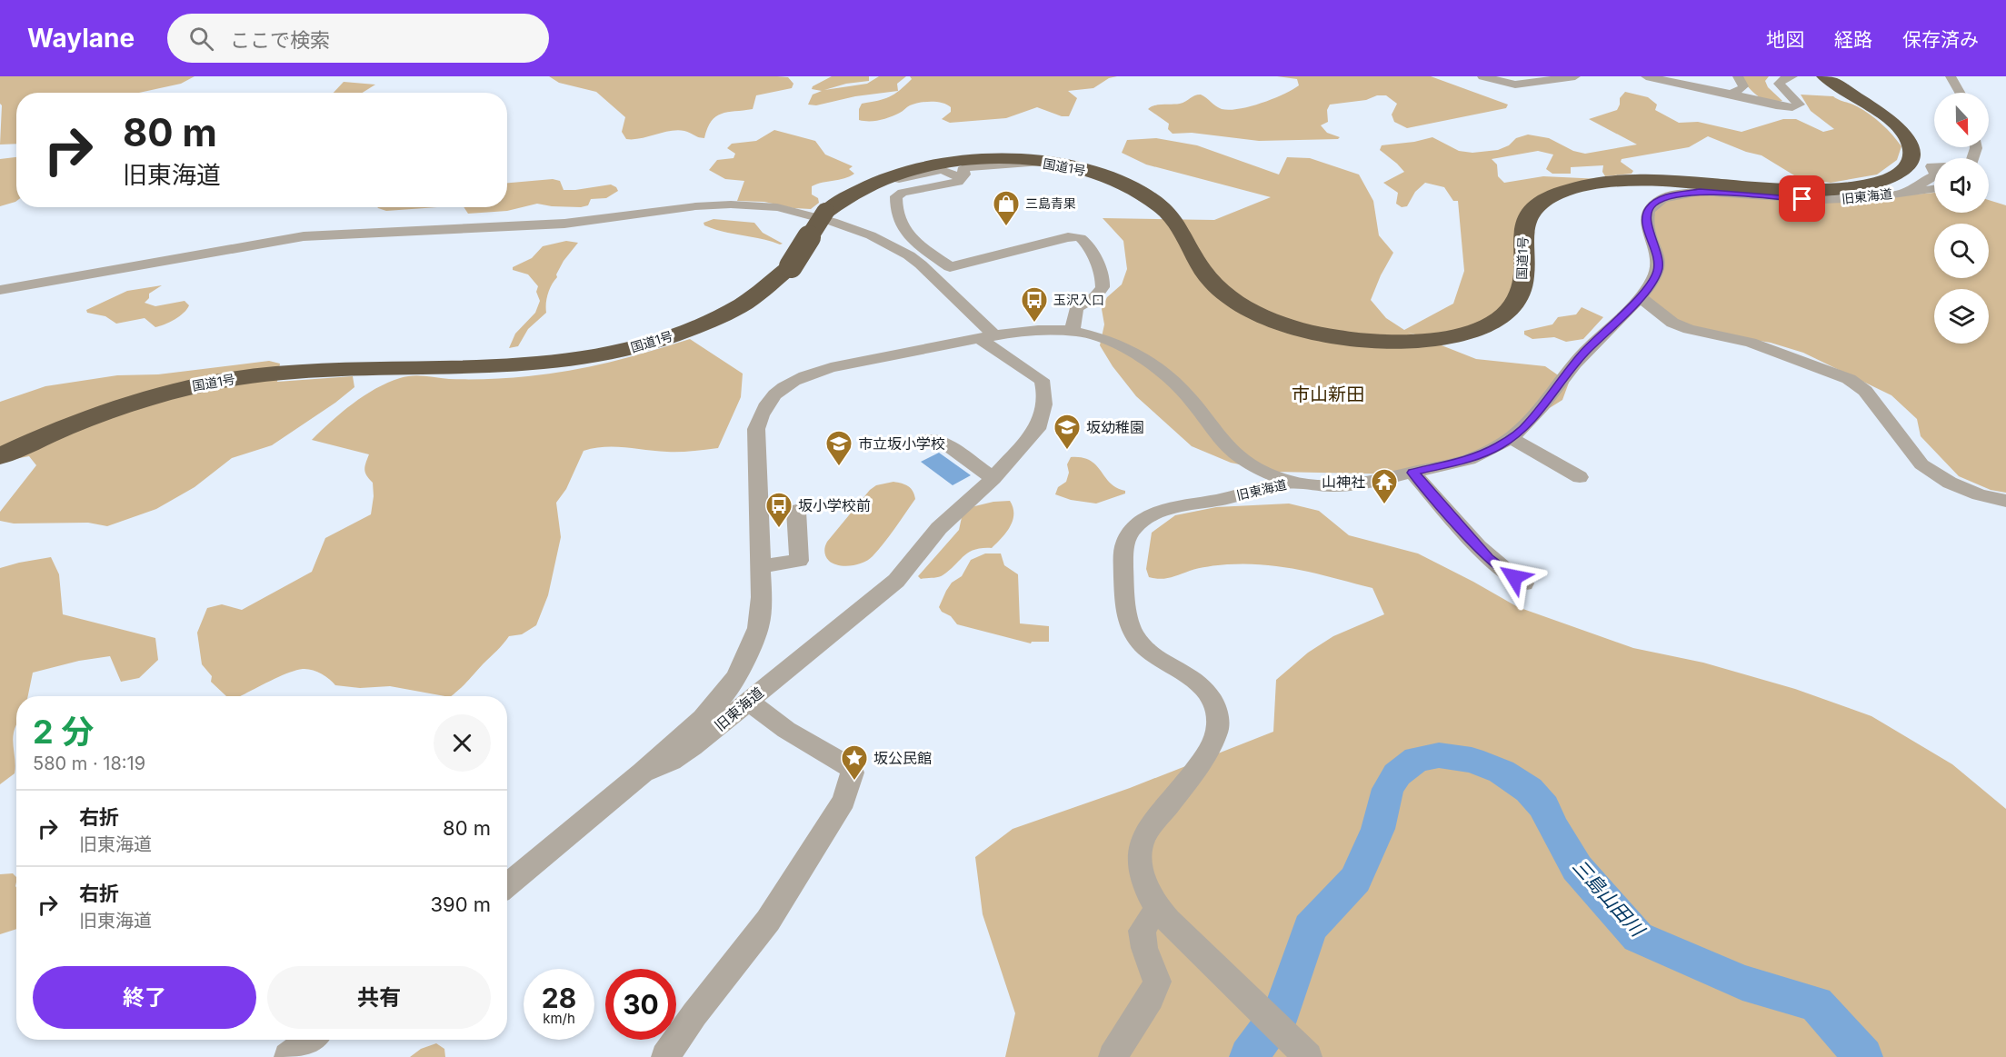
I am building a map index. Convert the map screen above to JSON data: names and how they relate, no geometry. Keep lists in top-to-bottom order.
{
  "streets": {
    "highway": ["国道1号"],
    "street": ["旧東海道"]
  },
  "districts": ["市山新田"],
  "water": ["三島山田川"],
  "places": {
    "shop": ["三島青果"],
    "bus stop": ["玉沢入口", "坂小学校前"],
    "school or university": ["坂幼稚園", "市立坂小学校"],
    "temple": ["山神社"],
    "place": ["坂公民館"]
  },
  "north": "bottom",
  "page": {
    "header": "Waylane",
    "search": "ここで検索",
    "nav": ["地図", "経路", "保存済み"],
    "turn": ["80 m", "旧東海道"],
    "heading": ["2 分", "580 m · 18:19"],
    "list": [
      {
        "name": "右折",
        "note": "旧東海道",
        "value": "80 m"
      },
      {
        "name": "右折",
        "note": "旧東海道",
        "value": "390 m"
      }
    ],
    "buttons": ["終了", "共有"],
    "speed": "28 km/h",
    "limit": "30"
  }
}
